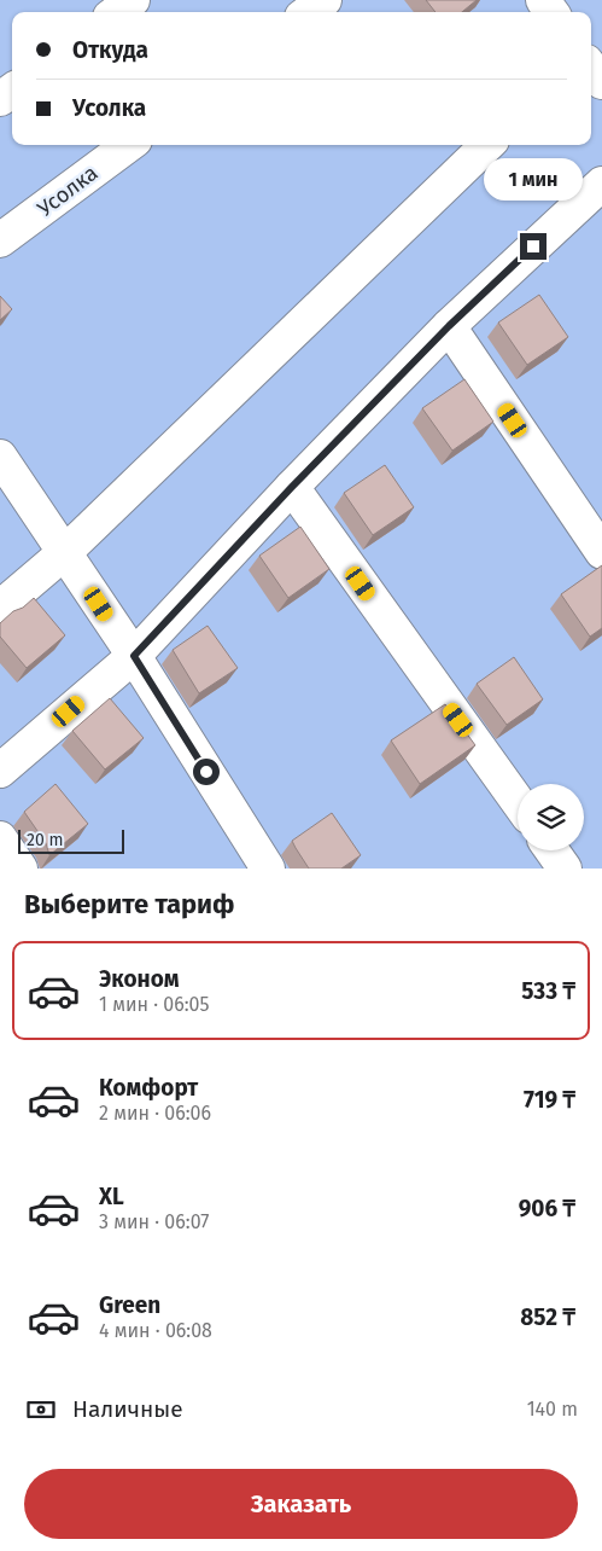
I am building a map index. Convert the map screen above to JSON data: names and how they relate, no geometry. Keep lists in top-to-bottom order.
{
  "streets": {
    "main road": ["Усолка"]
  },
  "scale_bar": "20 m",
  "page": {
    "banner": ["Откуда", "Усолка"],
    "bubble": "1 мин",
    "scale": "20 m",
    "heading": "Выберите тариф",
    "list": [
      {
        "name": "Эконом",
        "note": "1 мин · 06:05",
        "value": "533 ₸"
      },
      {
        "name": "Комфорт",
        "note": "2 мин · 06:06",
        "value": "719 ₸"
      },
      {
        "name": "XL",
        "note": "3 мин · 06:07",
        "value": "906 ₸"
      },
      {
        "name": "Green",
        "note": "4 мин · 06:08",
        "value": "852 ₸"
      }
    ],
    "pay": ["Наличные", "140 m"],
    "buttons": "Заказать"
  }
}
